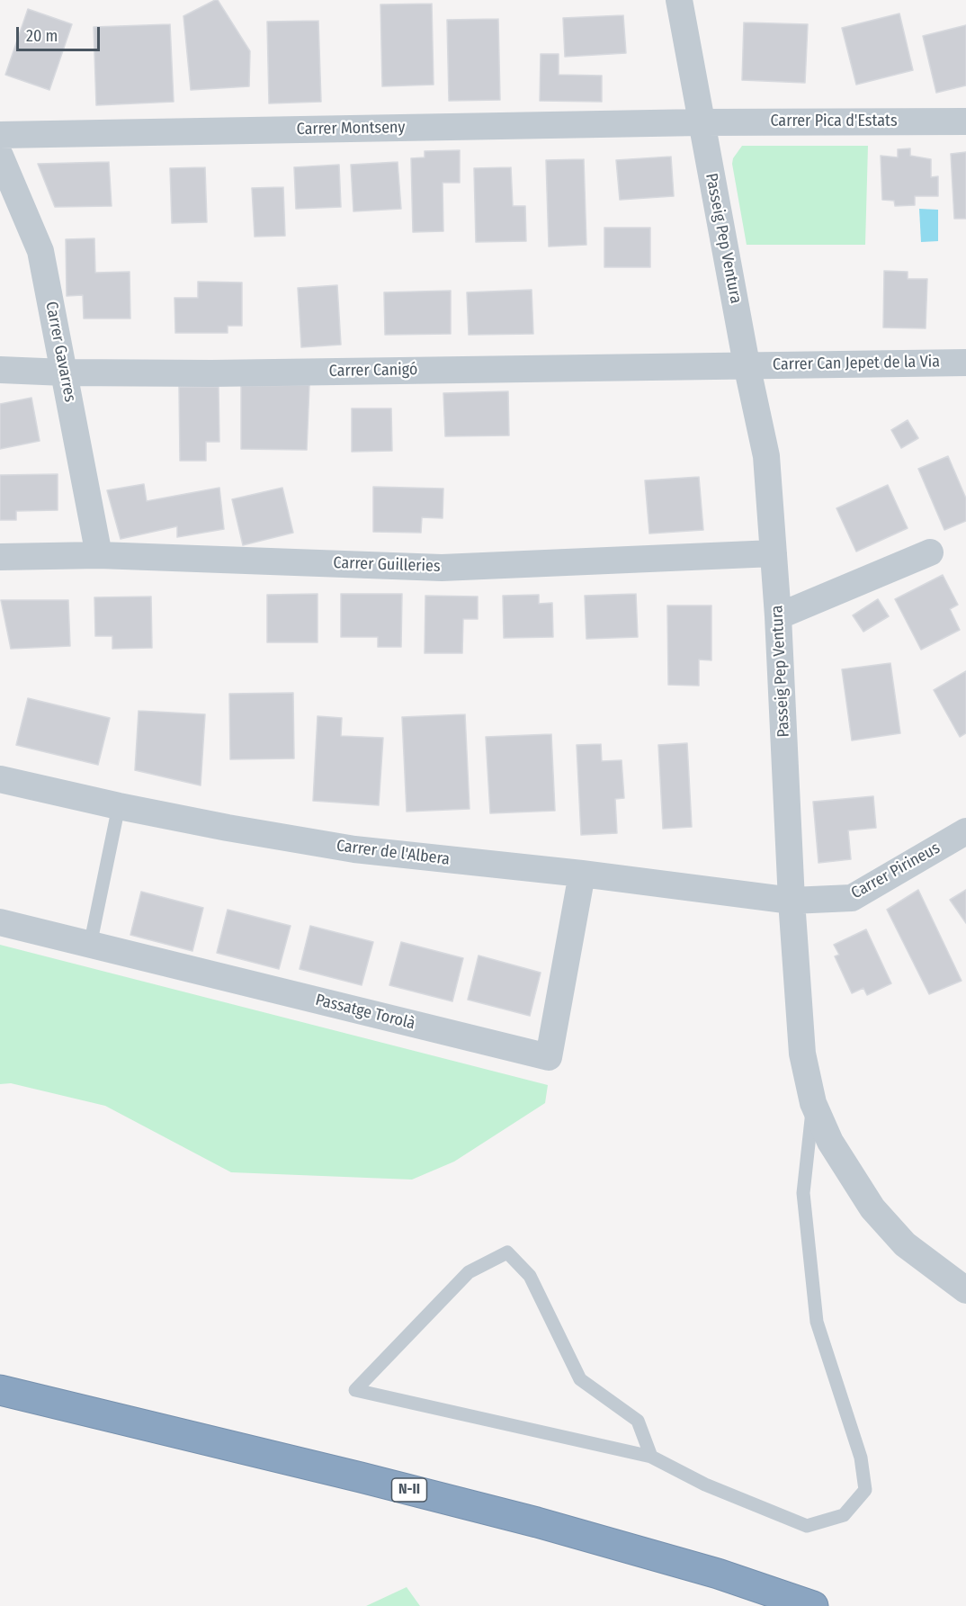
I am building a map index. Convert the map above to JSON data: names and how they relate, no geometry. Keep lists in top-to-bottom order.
{
  "streets": {
    "highway": ["N-II"],
    "street": [
      "Carrer Pica d'Estats",
      "Carrer Montseny",
      "Passeig Pep Ventura",
      "Carrer Gavarres",
      "Carrer Can Jepet de la Via",
      "Carrer Canigó",
      "Carrer Guilleries",
      "Carrer de l'Albera",
      "Carrer Pirineus",
      "Passatge Torolà"
    ]
  },
  "crossings": [
    ["Carrer Pica d'Estats", "Carrer Montseny"],
    ["Carrer Pica d'Estats", "Passeig Pep Ventura"],
    ["Carrer Montseny", "Passeig Pep Ventura"],
    ["Passeig Pep Ventura", "Carrer Can Jepet de la Via"],
    ["Passeig Pep Ventura", "Carrer Canigó"],
    ["Passeig Pep Ventura", "Carrer Guilleries"],
    ["Passeig Pep Ventura", "Carrer de l'Albera"],
    ["Passeig Pep Ventura", "Carrer Pirineus"],
    ["Carrer Gavarres", "Carrer Canigó"],
    ["Carrer Gavarres", "Carrer Guilleries"],
    ["Carrer Can Jepet de la Via", "Carrer Canigó"],
    ["Carrer de l'Albera", "Carrer Pirineus"],
    ["Carrer de l'Albera", "Passatge Torolà"]
  ],
  "scale_bar": "20 m"
}
